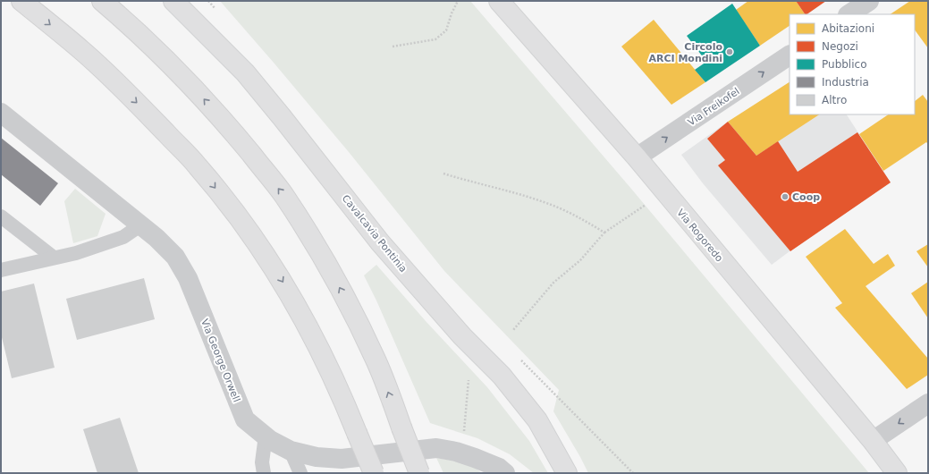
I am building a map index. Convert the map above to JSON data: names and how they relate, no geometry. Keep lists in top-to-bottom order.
{
  "streets": {
    "main road": ["Cavalcavia Pontinia", "Via Rogoredo"],
    "street": ["Via Freikofel", "Via George Orwell"]
  },
  "crossings": [
    ["Via Freikofel", "Via Rogoredo"]
  ],
  "one_way": ["Via Freikofel"],
  "places": ["Circolo ARCI Mondini", "Coop"],
  "legend": [
    "Abitazioni",
    "Negozi",
    "Pubblico",
    "Industria",
    "Altro"
  ]
}
